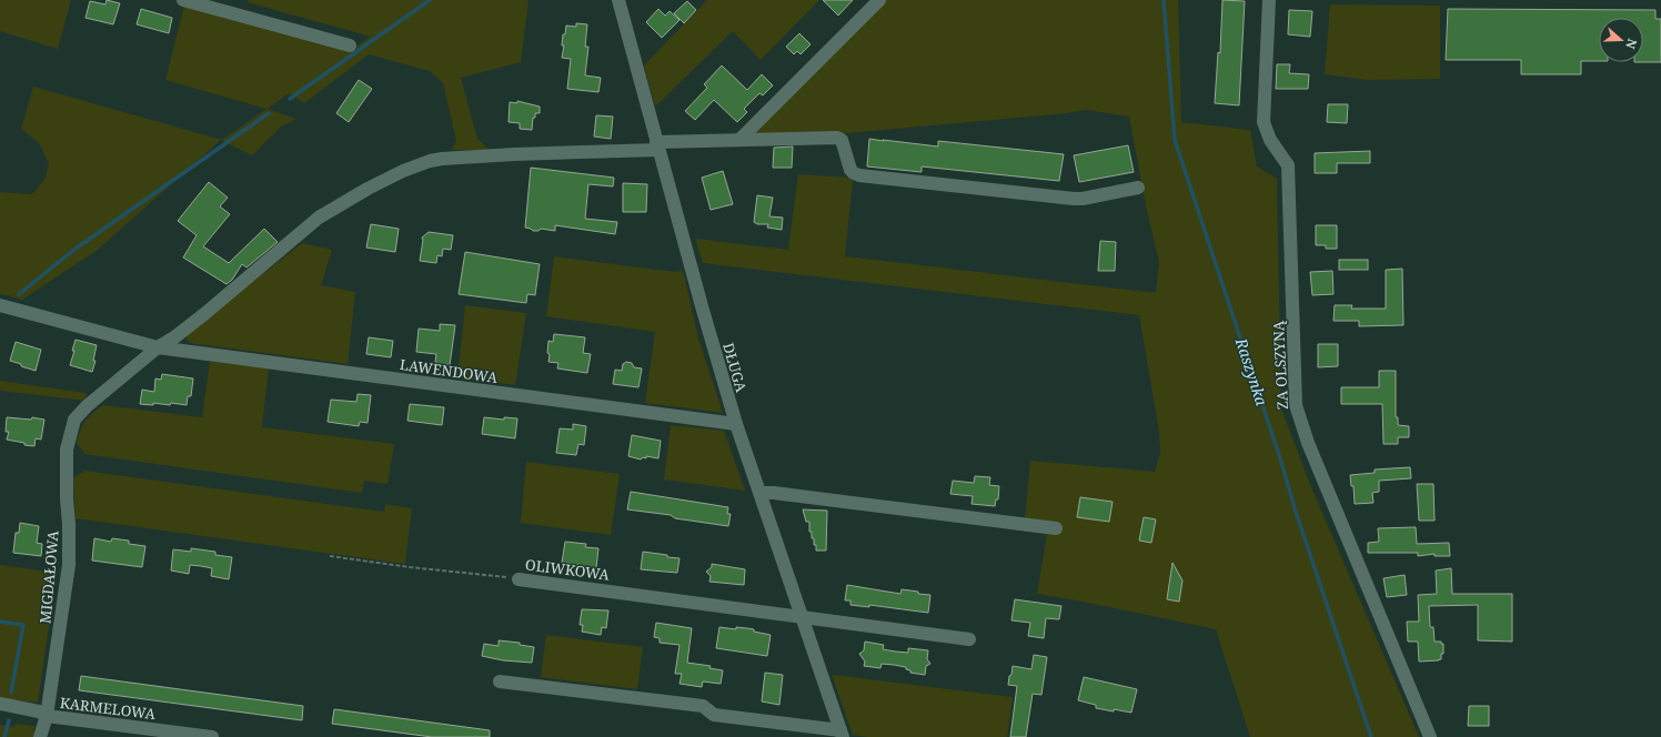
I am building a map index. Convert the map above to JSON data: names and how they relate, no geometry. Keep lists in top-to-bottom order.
{
  "streets": {
    "street": [
      "ZA OLSZYNĄ",
      "DŁUGA",
      "LAWENDOWA",
      "OLIWKOWA",
      "MIGDAŁOWA",
      "KARMELOWA"
    ]
  },
  "crossings": [
    ["DŁUGA", "LAWENDOWA"],
    ["DŁUGA", "OLIWKOWA"],
    ["LAWENDOWA", "MIGDAŁOWA"],
    ["MIGDAŁOWA", "KARMELOWA"]
  ],
  "water": ["Raszynka"],
  "north": "right"
}
